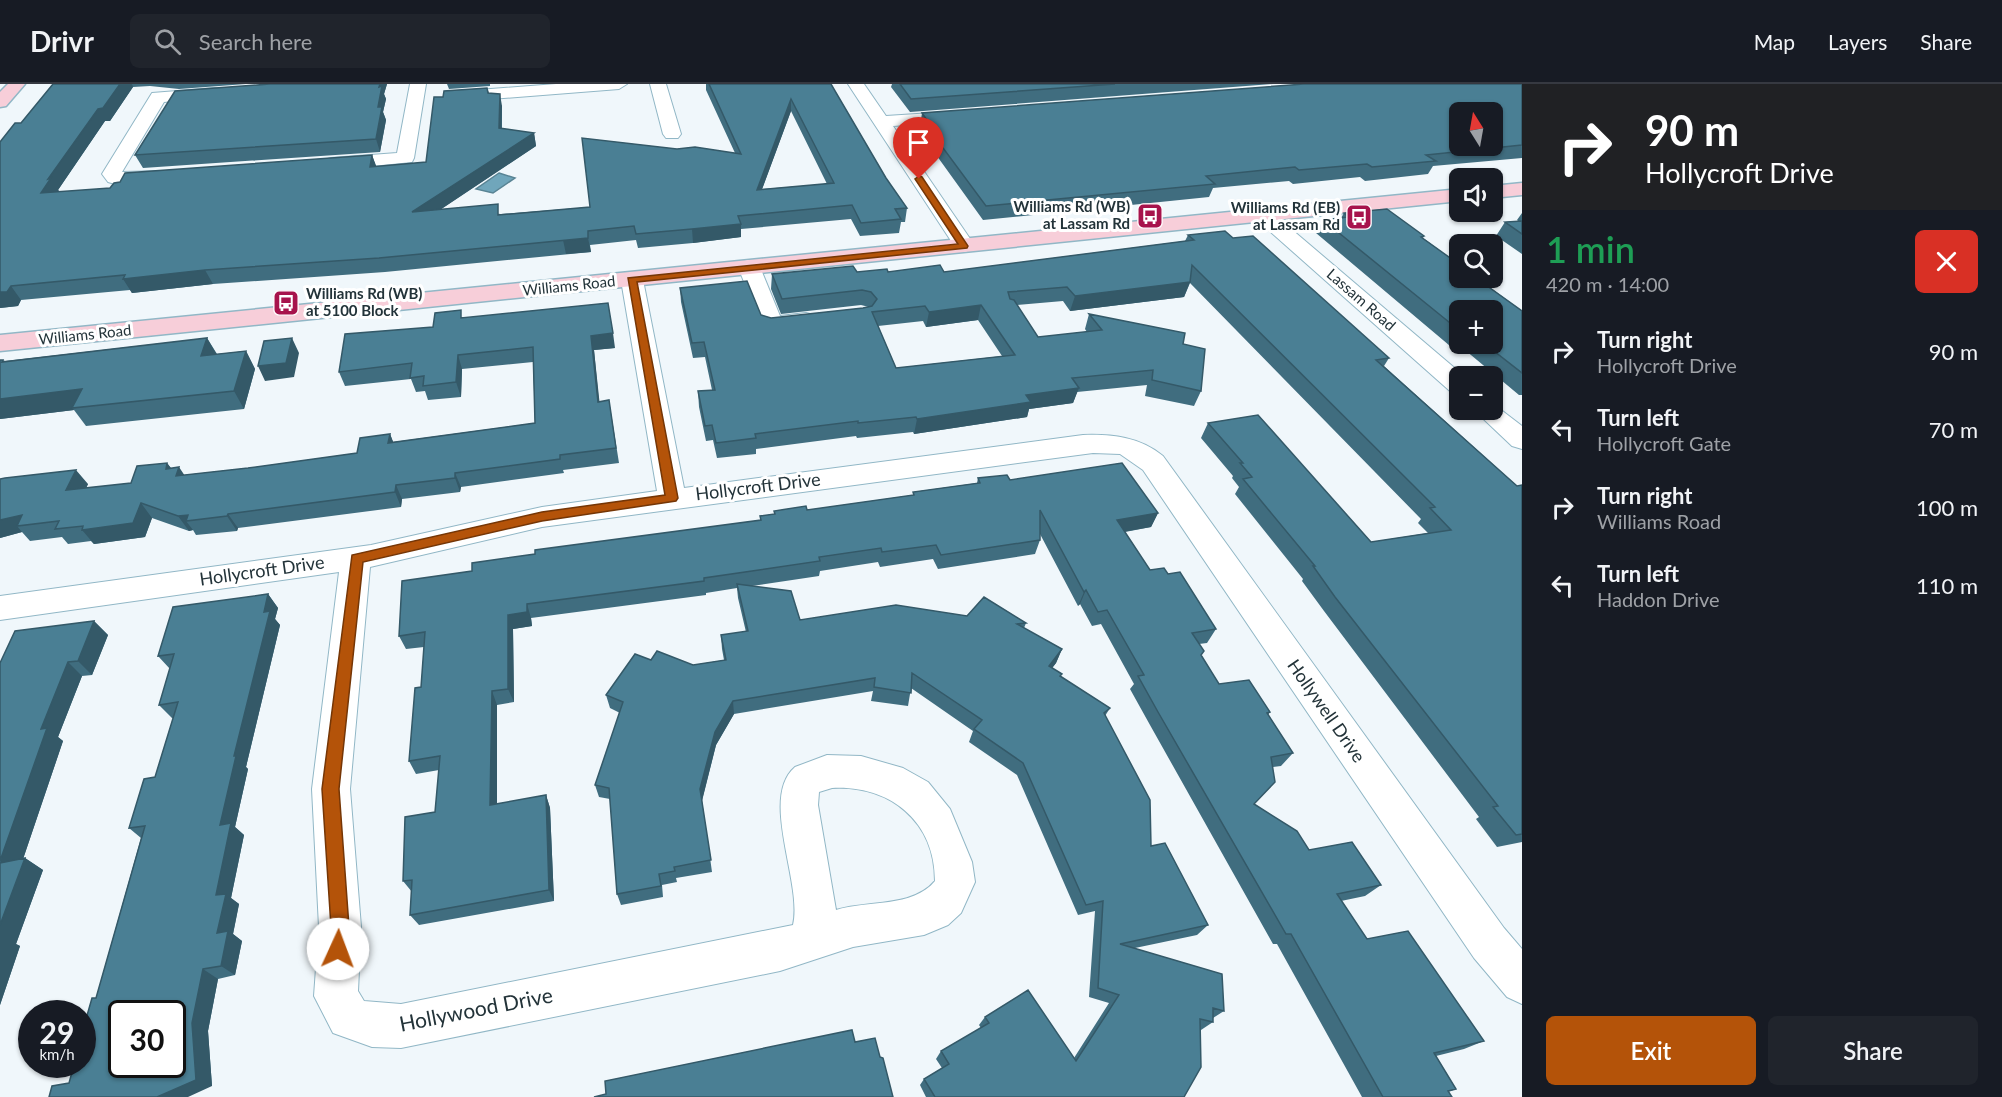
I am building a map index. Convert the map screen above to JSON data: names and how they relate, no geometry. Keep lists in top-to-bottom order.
{
  "streets": {
    "street": [
      "Williams Road",
      "Lassam Road",
      "Hollycroft Drive",
      "Hollywell Drive",
      "Hollywood Drive"
    ]
  },
  "crossings": [
    ["Williams Road", "Lassam Road"],
    ["Hollycroft Drive", "Hollywell Drive"],
    ["Hollycroft Drive", "Hollywood Drive"]
  ],
  "places": {
    "bus stop": ["Williams Rd (WB) at Lassam Rd", "Williams Rd (EB) at Lassam Rd", "Williams Rd (WB) at 5100 Block"]
  },
  "north": "top",
  "page": {
    "header": "Drivr",
    "search": "Search here",
    "nav": ["Map", "Layers", "Share"],
    "turn": ["90 m", "Hollycroft Drive"],
    "map_buttons": ["+", "−"],
    "heading": ["1 min", "420 m · 14:00"],
    "list": [
      {
        "name": "Turn right",
        "note": "Hollycroft Drive",
        "value": "90 m"
      },
      {
        "name": "Turn left",
        "note": "Hollycroft Gate",
        "value": "70 m"
      },
      {
        "name": "Turn right",
        "note": "Williams Road",
        "value": "100 m"
      },
      {
        "name": "Turn left",
        "note": "Haddon Drive",
        "value": "110 m"
      }
    ],
    "speed": "29 km/h",
    "limit": "30",
    "buttons": ["Exit", "Share"]
  }
}
